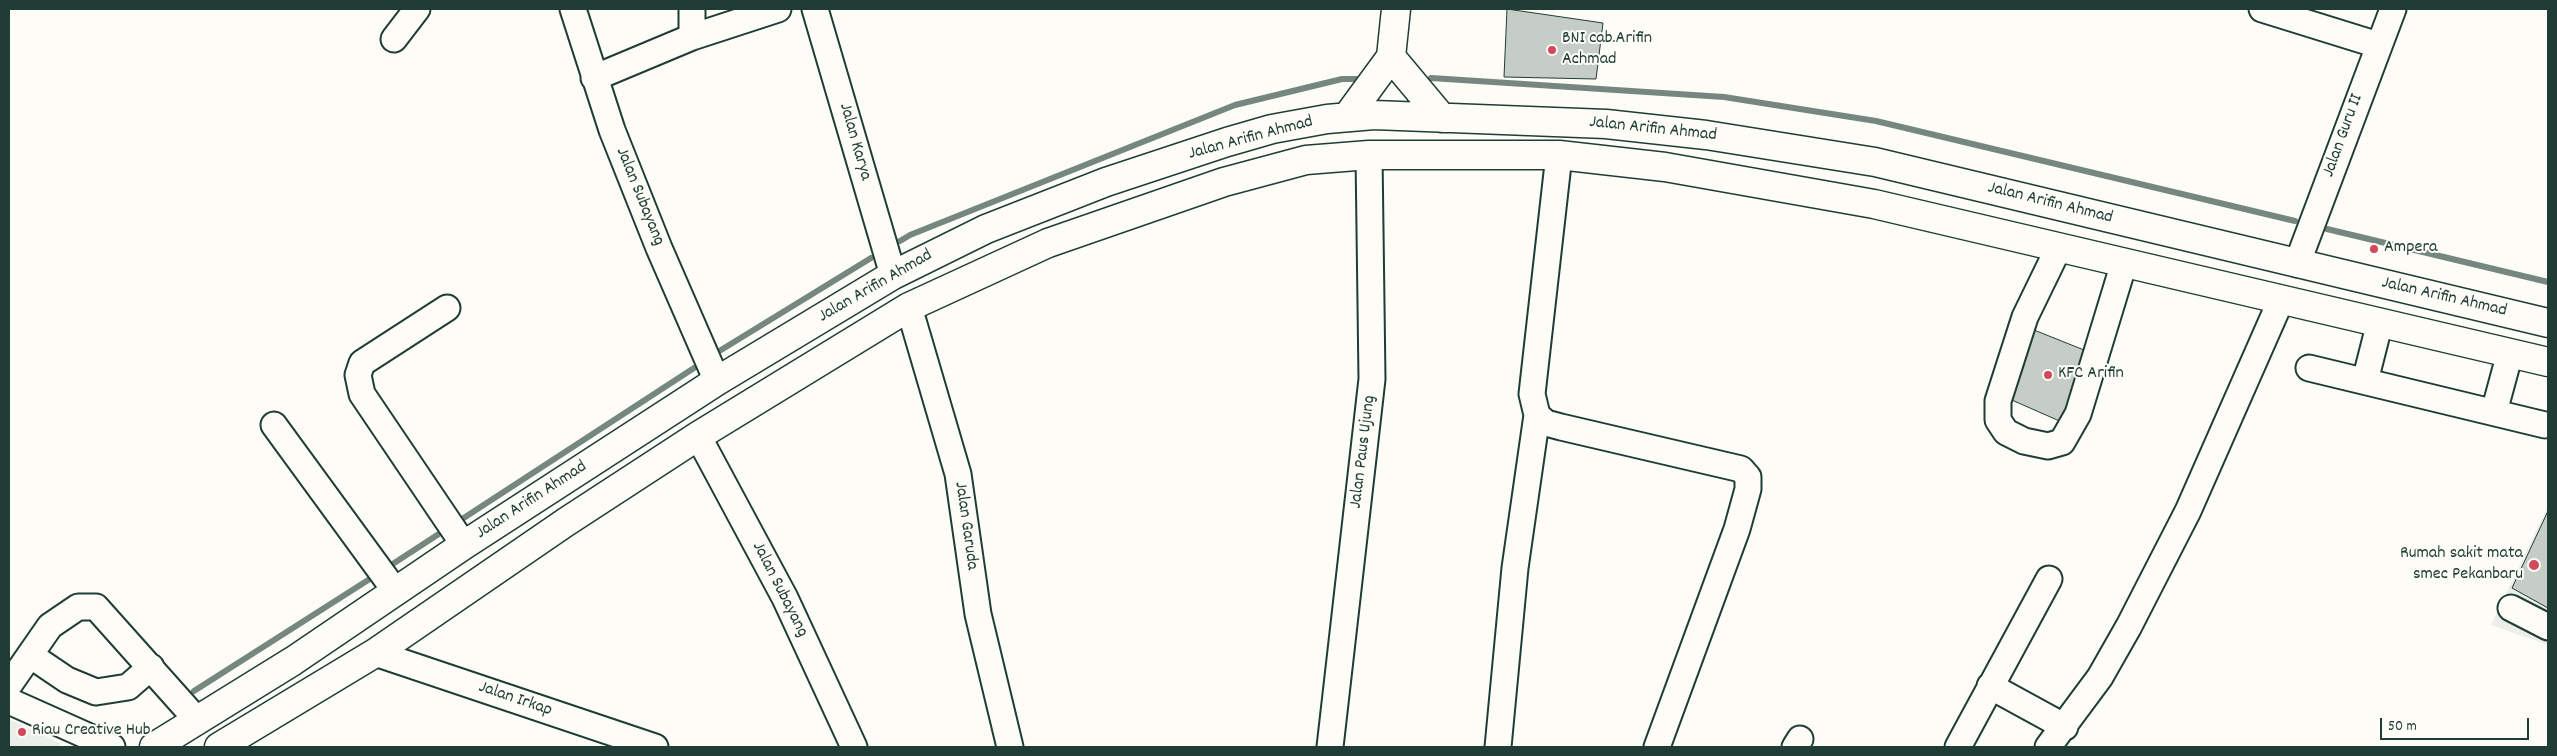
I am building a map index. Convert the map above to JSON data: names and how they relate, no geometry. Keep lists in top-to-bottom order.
{
  "streets": {
    "main road": ["Jalan Arifin Ahmad"],
    "street": [
      "Jalan Guru II",
      "Jalan Karya",
      "Jalan Subayang",
      "Jalan Paus Ujung",
      "Jalan Garuda",
      "Jalan Irkap"
    ]
  },
  "crossings": [
    ["Jalan Arifin Ahmad", "Jalan Guru II"],
    ["Jalan Arifin Ahmad", "Jalan Karya"],
    ["Jalan Arifin Ahmad", "Jalan Subayang"],
    ["Jalan Arifin Ahmad", "Jalan Paus Ujung"],
    ["Jalan Arifin Ahmad", "Jalan Garuda"],
    ["Jalan Arifin Ahmad", "Jalan Irkap"]
  ],
  "places": [
    "BNI cab.Arifin Achmad",
    "Ampera",
    "KFC Arifin",
    "Rumah sakit mata smec Pekanbaru",
    "Riau Creative Hub"
  ],
  "scale_bar": "50 m"
}
